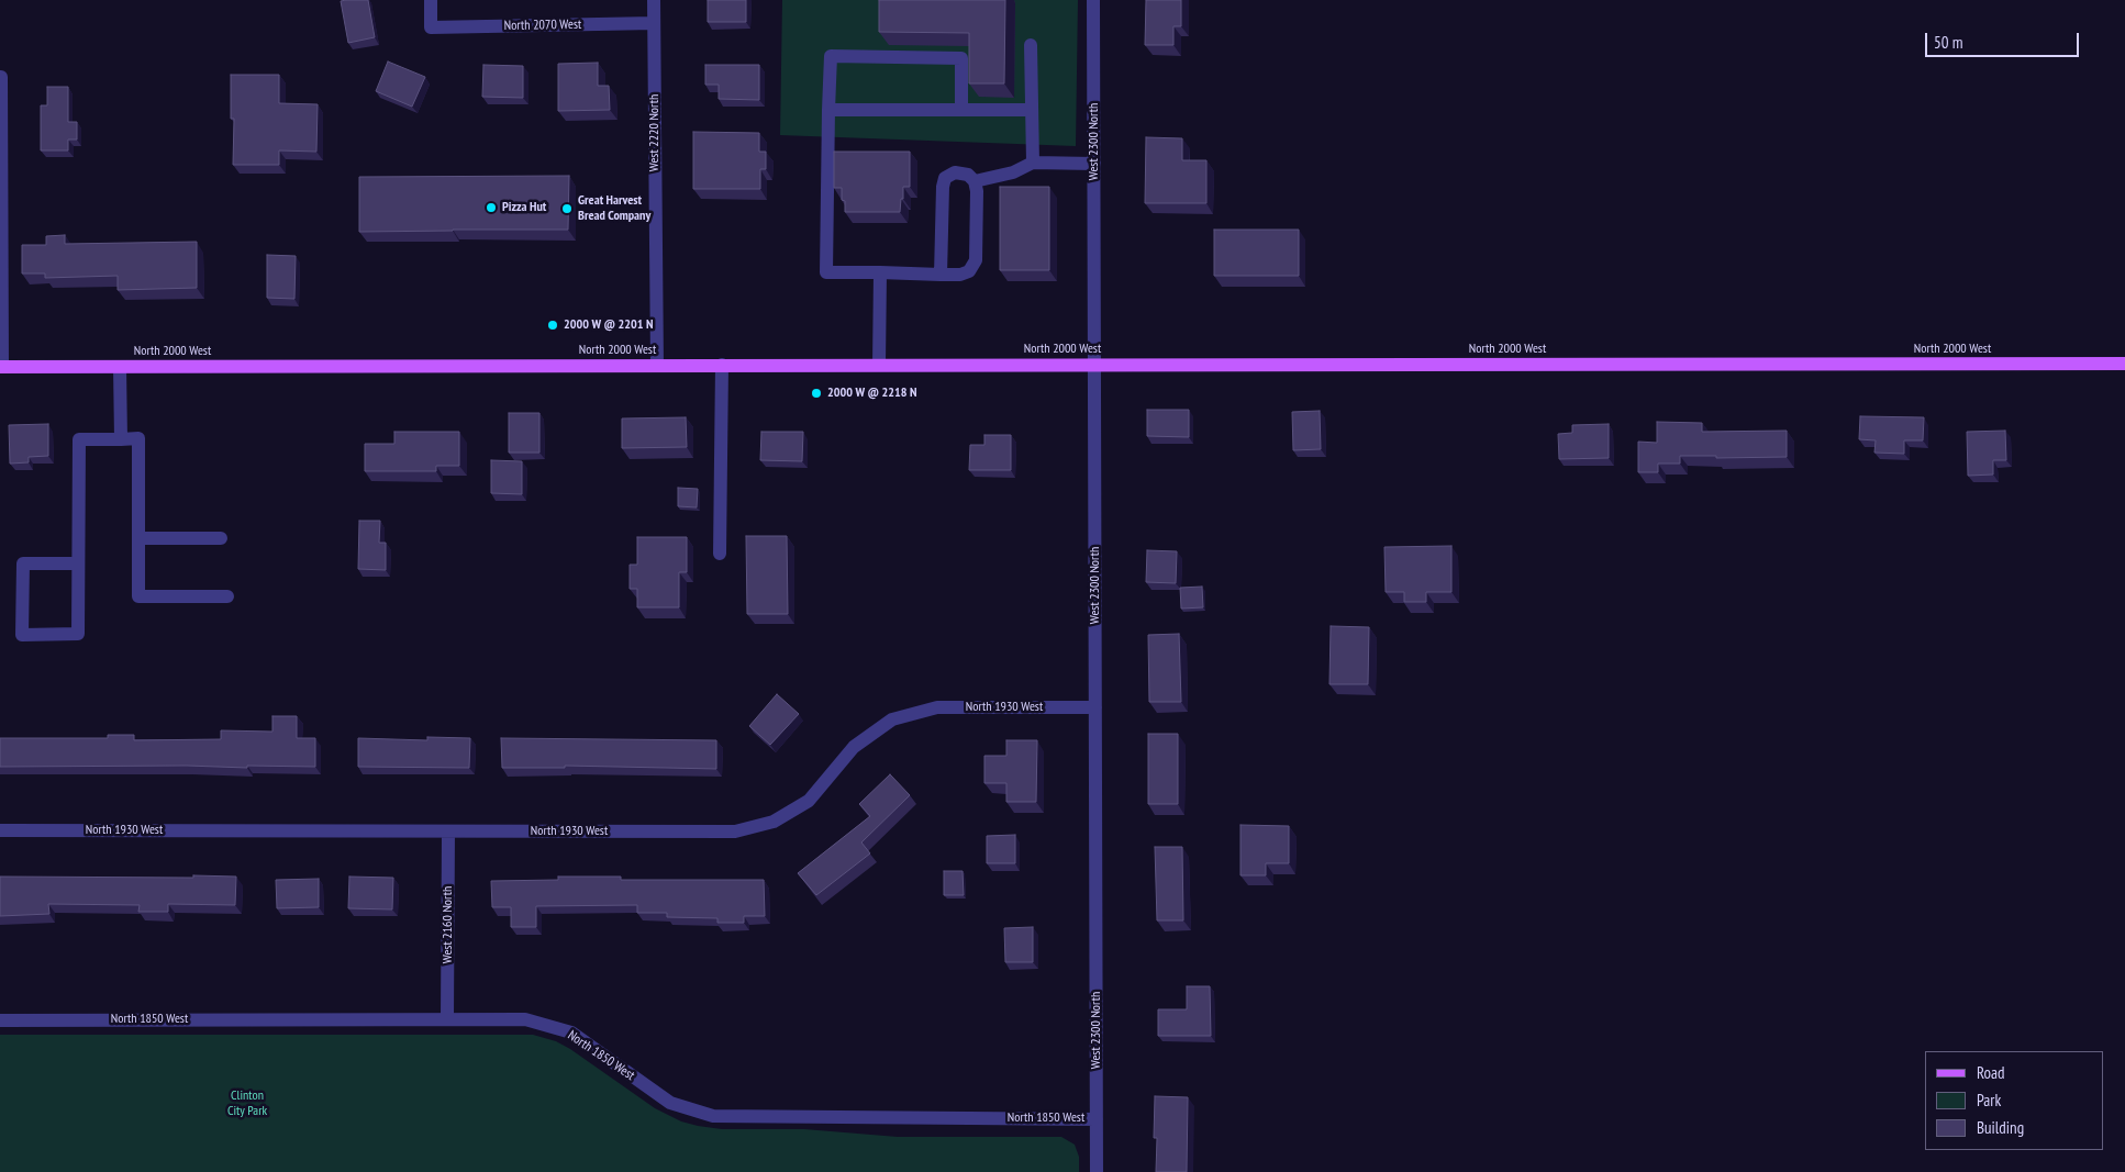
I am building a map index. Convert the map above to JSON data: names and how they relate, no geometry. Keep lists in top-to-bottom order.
{
  "streets": {
    "main road": ["North 2000 West"],
    "street": [
      "North 2070 West",
      "West 2220 North",
      "West 2300 North",
      "North 1930 West",
      "West 2160 North",
      "North 1850 West"
    ]
  },
  "crossings": [
    ["North 2070 West", "West 2220 North"],
    ["West 2220 North", "North 2000 West"],
    ["West 2300 North", "North 2000 West"],
    ["West 2300 North", "North 1930 West"],
    ["West 2300 North", "North 1850 West"],
    ["North 1930 West", "West 2160 North"],
    ["West 2160 North", "North 1850 West"]
  ],
  "parks": ["Clinton City Park"],
  "places": [
    "Pizza Hut",
    "Great Harvest Bread Company",
    "2000 W @ 2201 N",
    "2000 W @ 2218 N"
  ],
  "legend": ["Road", "Park", "Building"],
  "scale_bar": "50 m"
}
